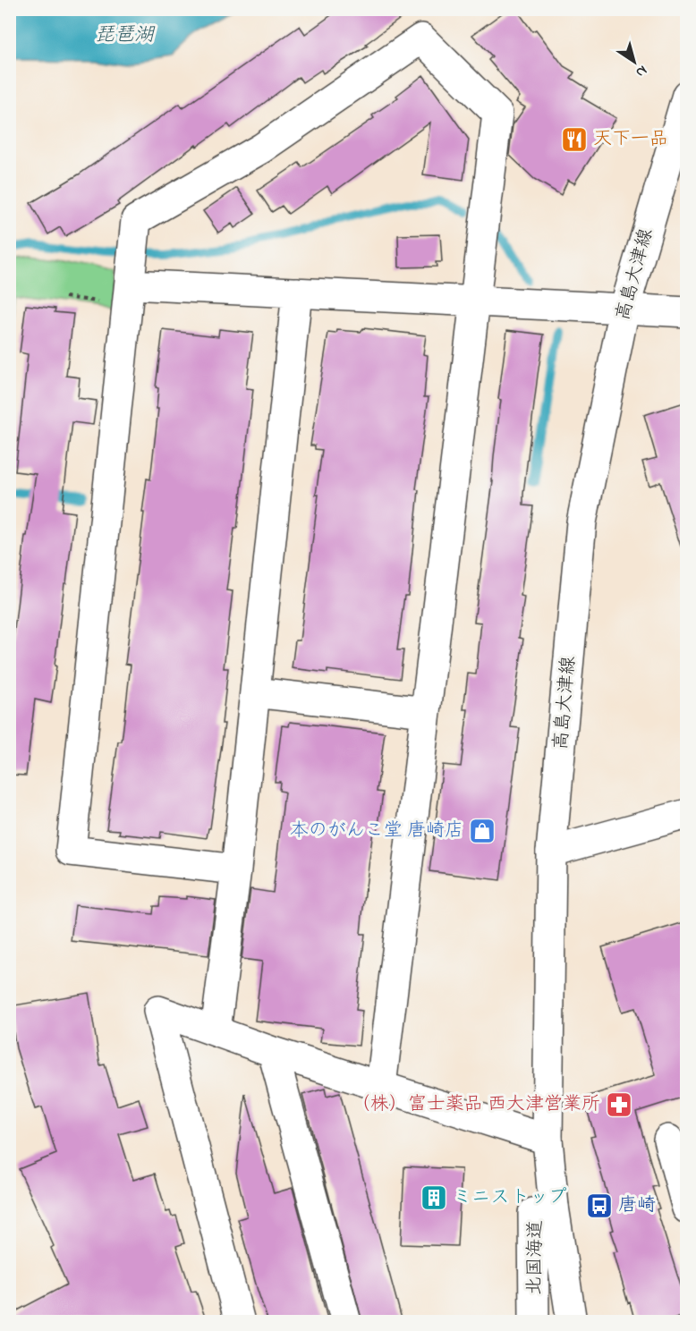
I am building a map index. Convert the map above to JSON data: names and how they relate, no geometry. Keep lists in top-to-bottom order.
{
  "streets": {
    "street": ["高島大津線", "北国海道"]
  },
  "crossings": [
    ["高島大津線", "北国海道"]
  ],
  "water": ["琵琶湖"],
  "places": {
    "restaurant": ["天下一品"],
    "shop": ["本のがんこ堂 唐崎店"],
    "pharmacy": ["（株）富士薬品 西大津営業所"],
    "building": ["ミニストップ"],
    "bus stop": ["唐崎"]
  },
  "north": "bottom right"
}
